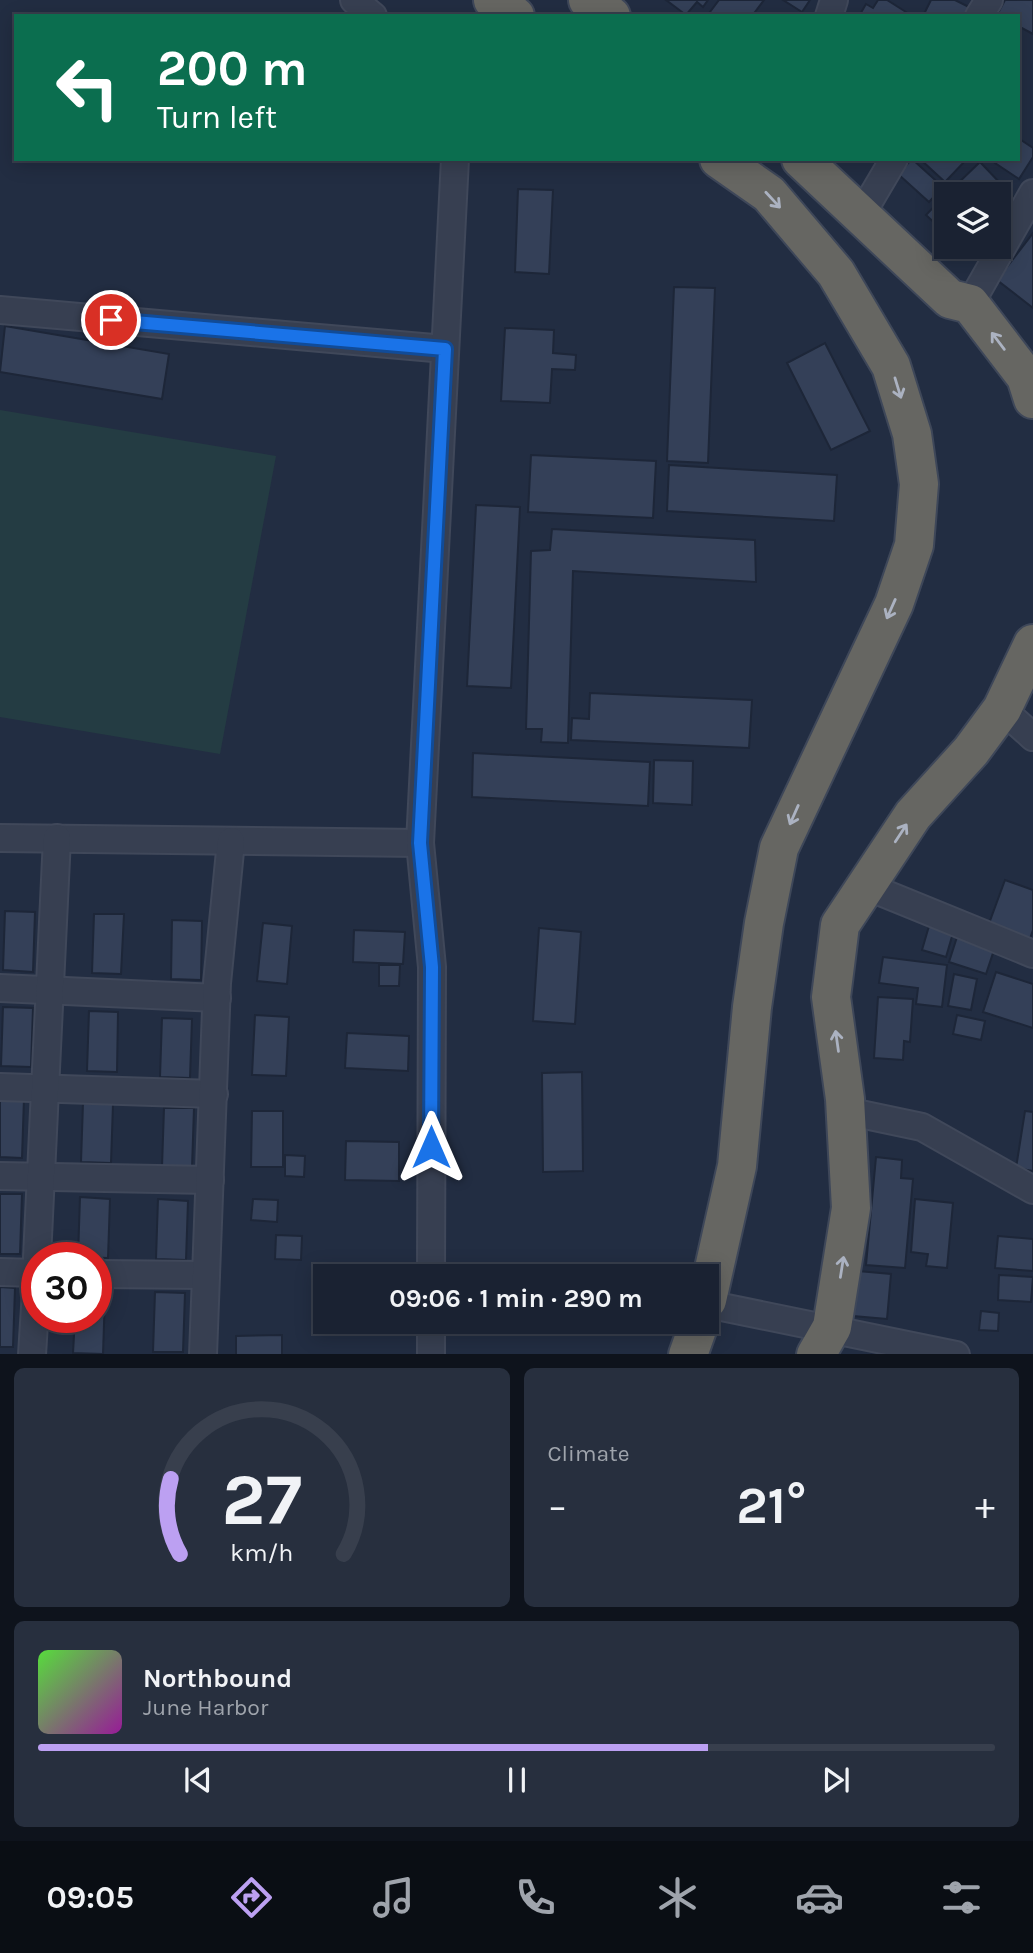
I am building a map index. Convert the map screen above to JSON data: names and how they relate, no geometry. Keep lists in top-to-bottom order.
{
  "page": {
    "turn": ["200 m", "Turn left"],
    "limit": "30",
    "trip": "09:06 · 1 min · 290 m",
    "tile": "Climate",
    "heat": ["−", "21°", "+"],
    "song": ["Northbound", "June Harbor"],
    "tabs": "09:05",
    "gauge": ["27", "km/h"]
  }
}
